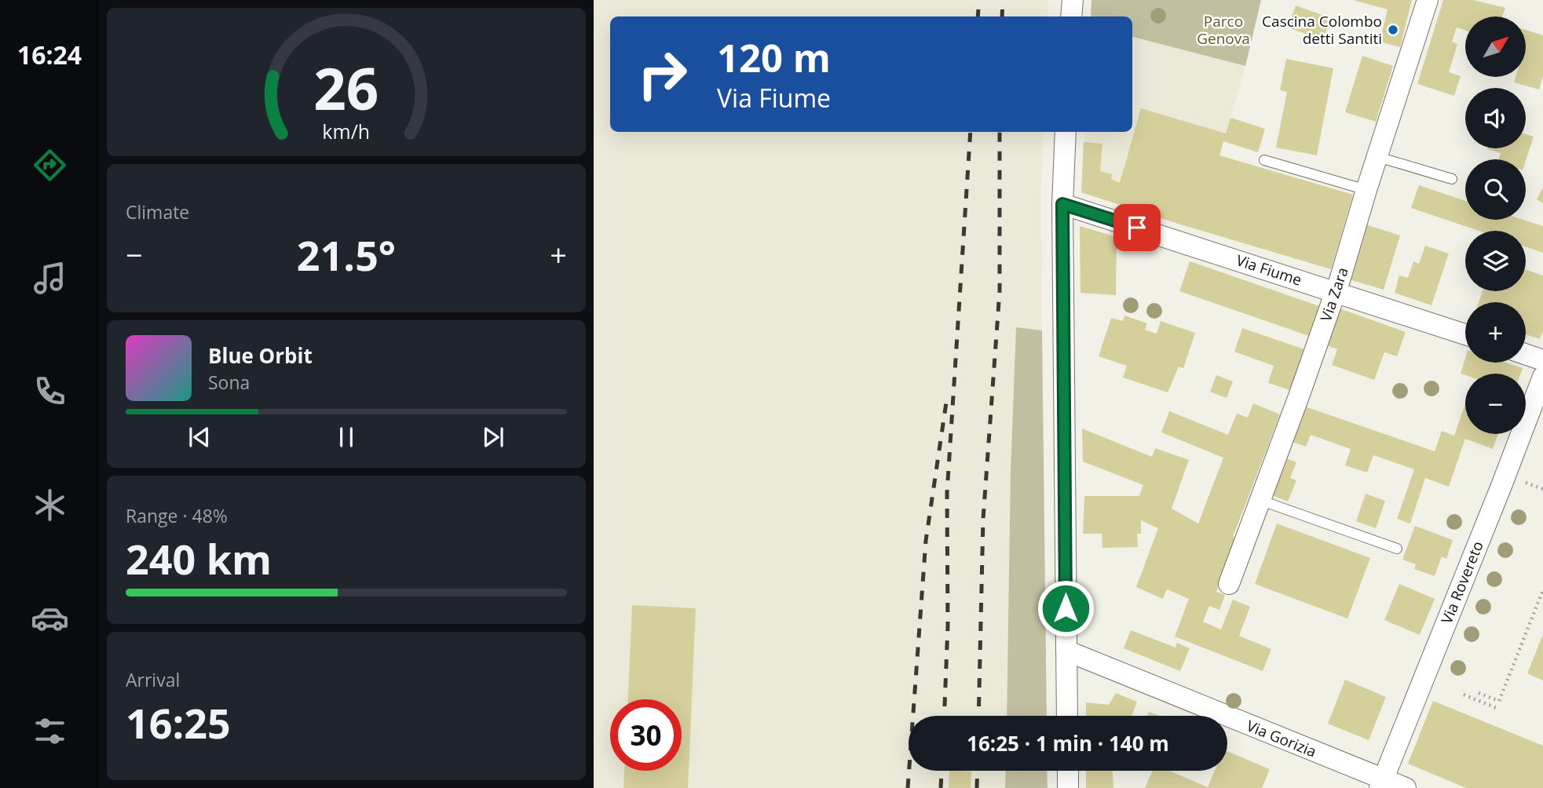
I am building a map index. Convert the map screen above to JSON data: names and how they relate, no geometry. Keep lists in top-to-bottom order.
{
  "streets": {
    "street": [
      "Via Fiume",
      "Via Zara",
      "Via Rovereto",
      "Via Gorizia"
    ]
  },
  "crossings": [
    ["Via Fiume", "Via Zara"],
    ["Via Rovereto", "Via Gorizia"]
  ],
  "parks": ["Parco Genova"],
  "places": ["Cascina Colombo detti Santiti"],
  "north": "top right",
  "page": {
    "tabs": "16:24",
    "map_buttons": ["+", "−"],
    "turn": ["120 m", "Via Fiume"],
    "tile": [
      "Climate",
      ["Range · 48%", "240 km"],
      ["Arrival", "16:25"]
    ],
    "heat": ["−", "21.5°", "+"],
    "song": ["Blue Orbit", "Sona"],
    "limit": "30",
    "trip": "16:25 · 1 min · 140 m",
    "gauge": ["26", "km/h"]
  }
}
